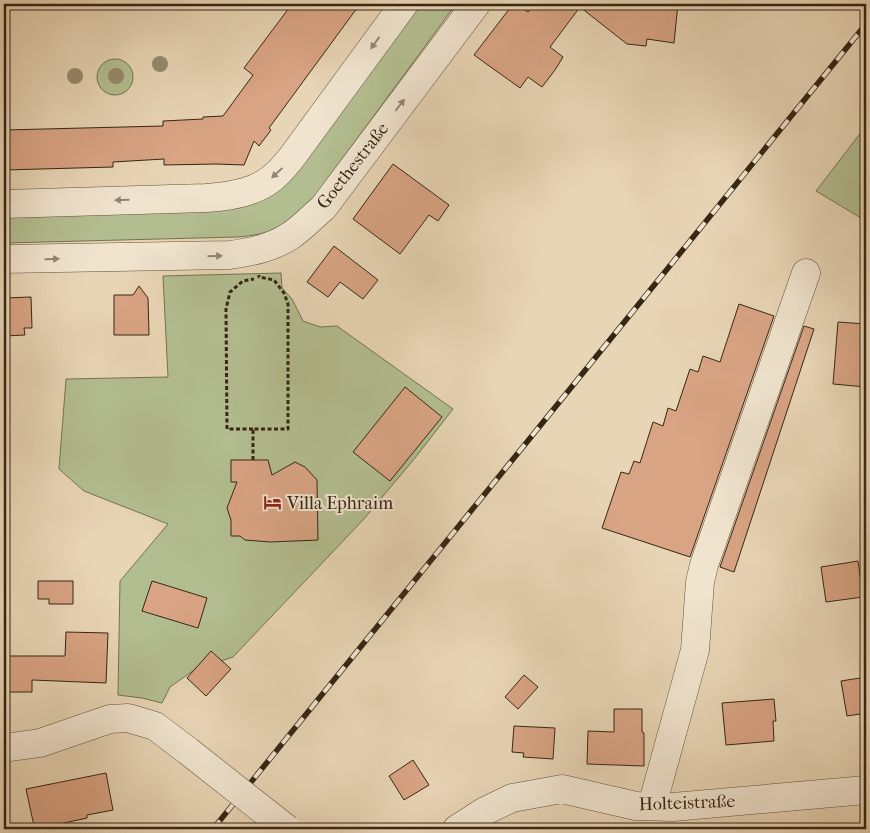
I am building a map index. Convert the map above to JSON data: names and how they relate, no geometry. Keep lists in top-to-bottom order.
{
  "streets": {
    "street": ["Goethestraße", "Holteistraße"]
  },
  "places": {
    "hotel": ["Villa Ephraim"]
  }
}
